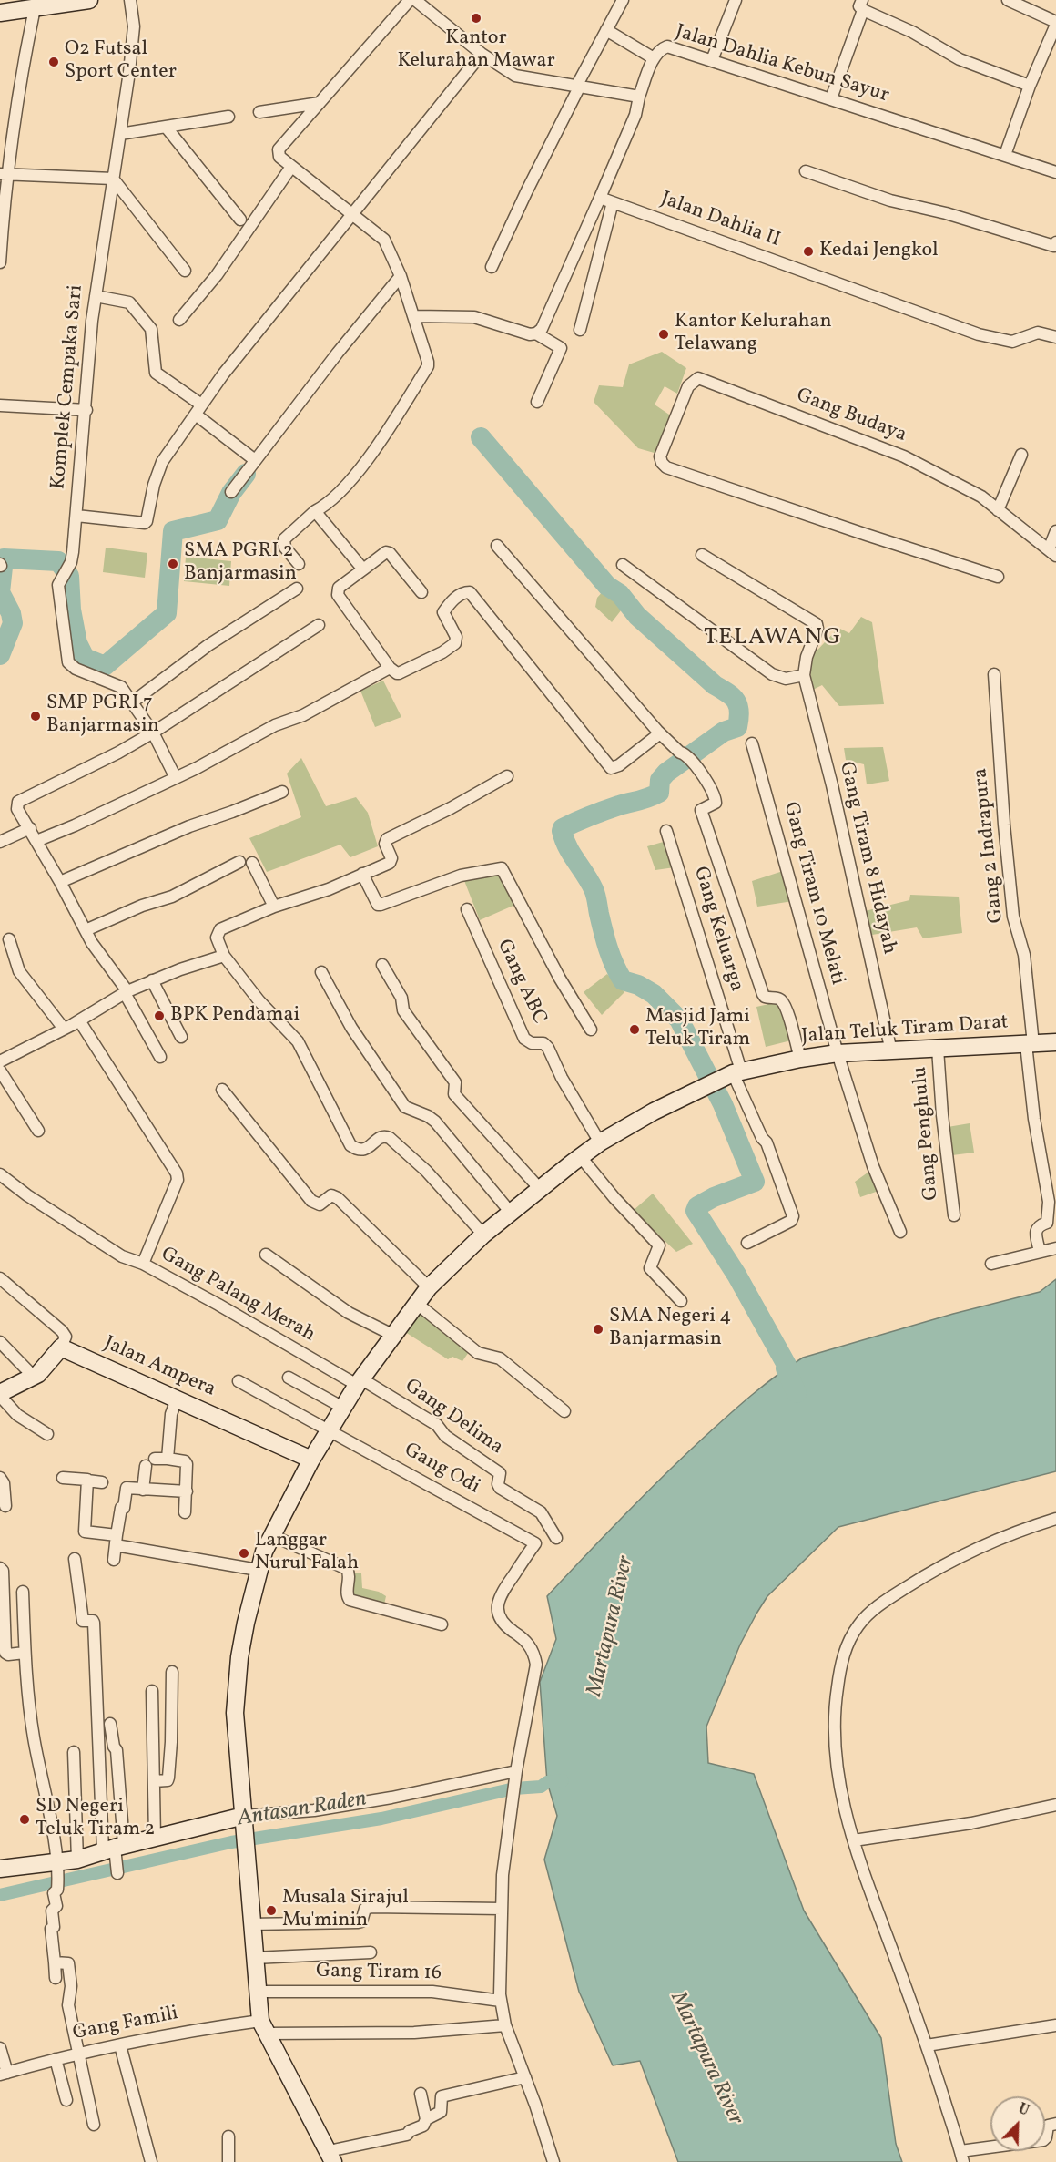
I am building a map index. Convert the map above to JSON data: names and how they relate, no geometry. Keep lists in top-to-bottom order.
{
  "streets": {
    "street": [
      "Jalan Dahlia Kebun Sayur",
      "Jalan Dahlia II",
      "Komplek Cempaka Sari",
      "Gang Budaya",
      "Gang 2 Indrapura",
      "Gang Tiram 8 Hidayah",
      "Gang Tiram 10 Melati",
      "Gang Keluarga",
      "Gang ABC",
      "Jalan Teluk Tiram Darat",
      "Gang Penghulu",
      "Gang Palang Merah",
      "Jalan Ampera",
      "Gang Delima",
      "Gang Odi",
      "Gang Tiram 16",
      "Gang Famili"
    ]
  },
  "crossings": [
    ["Gang 2 Indrapura", "Jalan Teluk Tiram Darat"],
    ["Gang Tiram 8 Hidayah", "Jalan Teluk Tiram Darat"],
    ["Gang Tiram 10 Melati", "Jalan Teluk Tiram Darat"],
    ["Gang Keluarga", "Jalan Teluk Tiram Darat"],
    ["Gang ABC", "Jalan Teluk Tiram Darat"],
    ["Jalan Teluk Tiram Darat", "Gang Penghulu"],
    ["Jalan Teluk Tiram Darat", "Gang Palang Merah"],
    ["Jalan Teluk Tiram Darat", "Jalan Ampera"],
    ["Jalan Teluk Tiram Darat", "Gang Delima"],
    ["Jalan Teluk Tiram Darat", "Gang Odi"],
    ["Jalan Teluk Tiram Darat", "Gang Tiram 16"],
    ["Jalan Teluk Tiram Darat", "Gang Famili"],
    ["Gang Palang Merah", "Gang Delima"]
  ],
  "districts": ["TELAWANG"],
  "water": ["Martapura River", "Antasan Raden"],
  "places": [
    "Kantor Kelurahan Mawar",
    "O2 Futsal Sport Center",
    "Kedai Jengkol",
    "Kantor Kelurahan Telawang",
    "SMA PGRI 2 Banjarmasin",
    "SMP PGRI 7 Banjarmasin",
    "BPK Pendamai",
    "Masjid Jami Teluk Tiram",
    "SMA Negeri 4 Banjarmasin",
    "Langgar Nurul Falah",
    "SD Negeri Teluk Tiram 2",
    "Musala Sirajul Mu'minin"
  ],
  "north": "top right"
}
